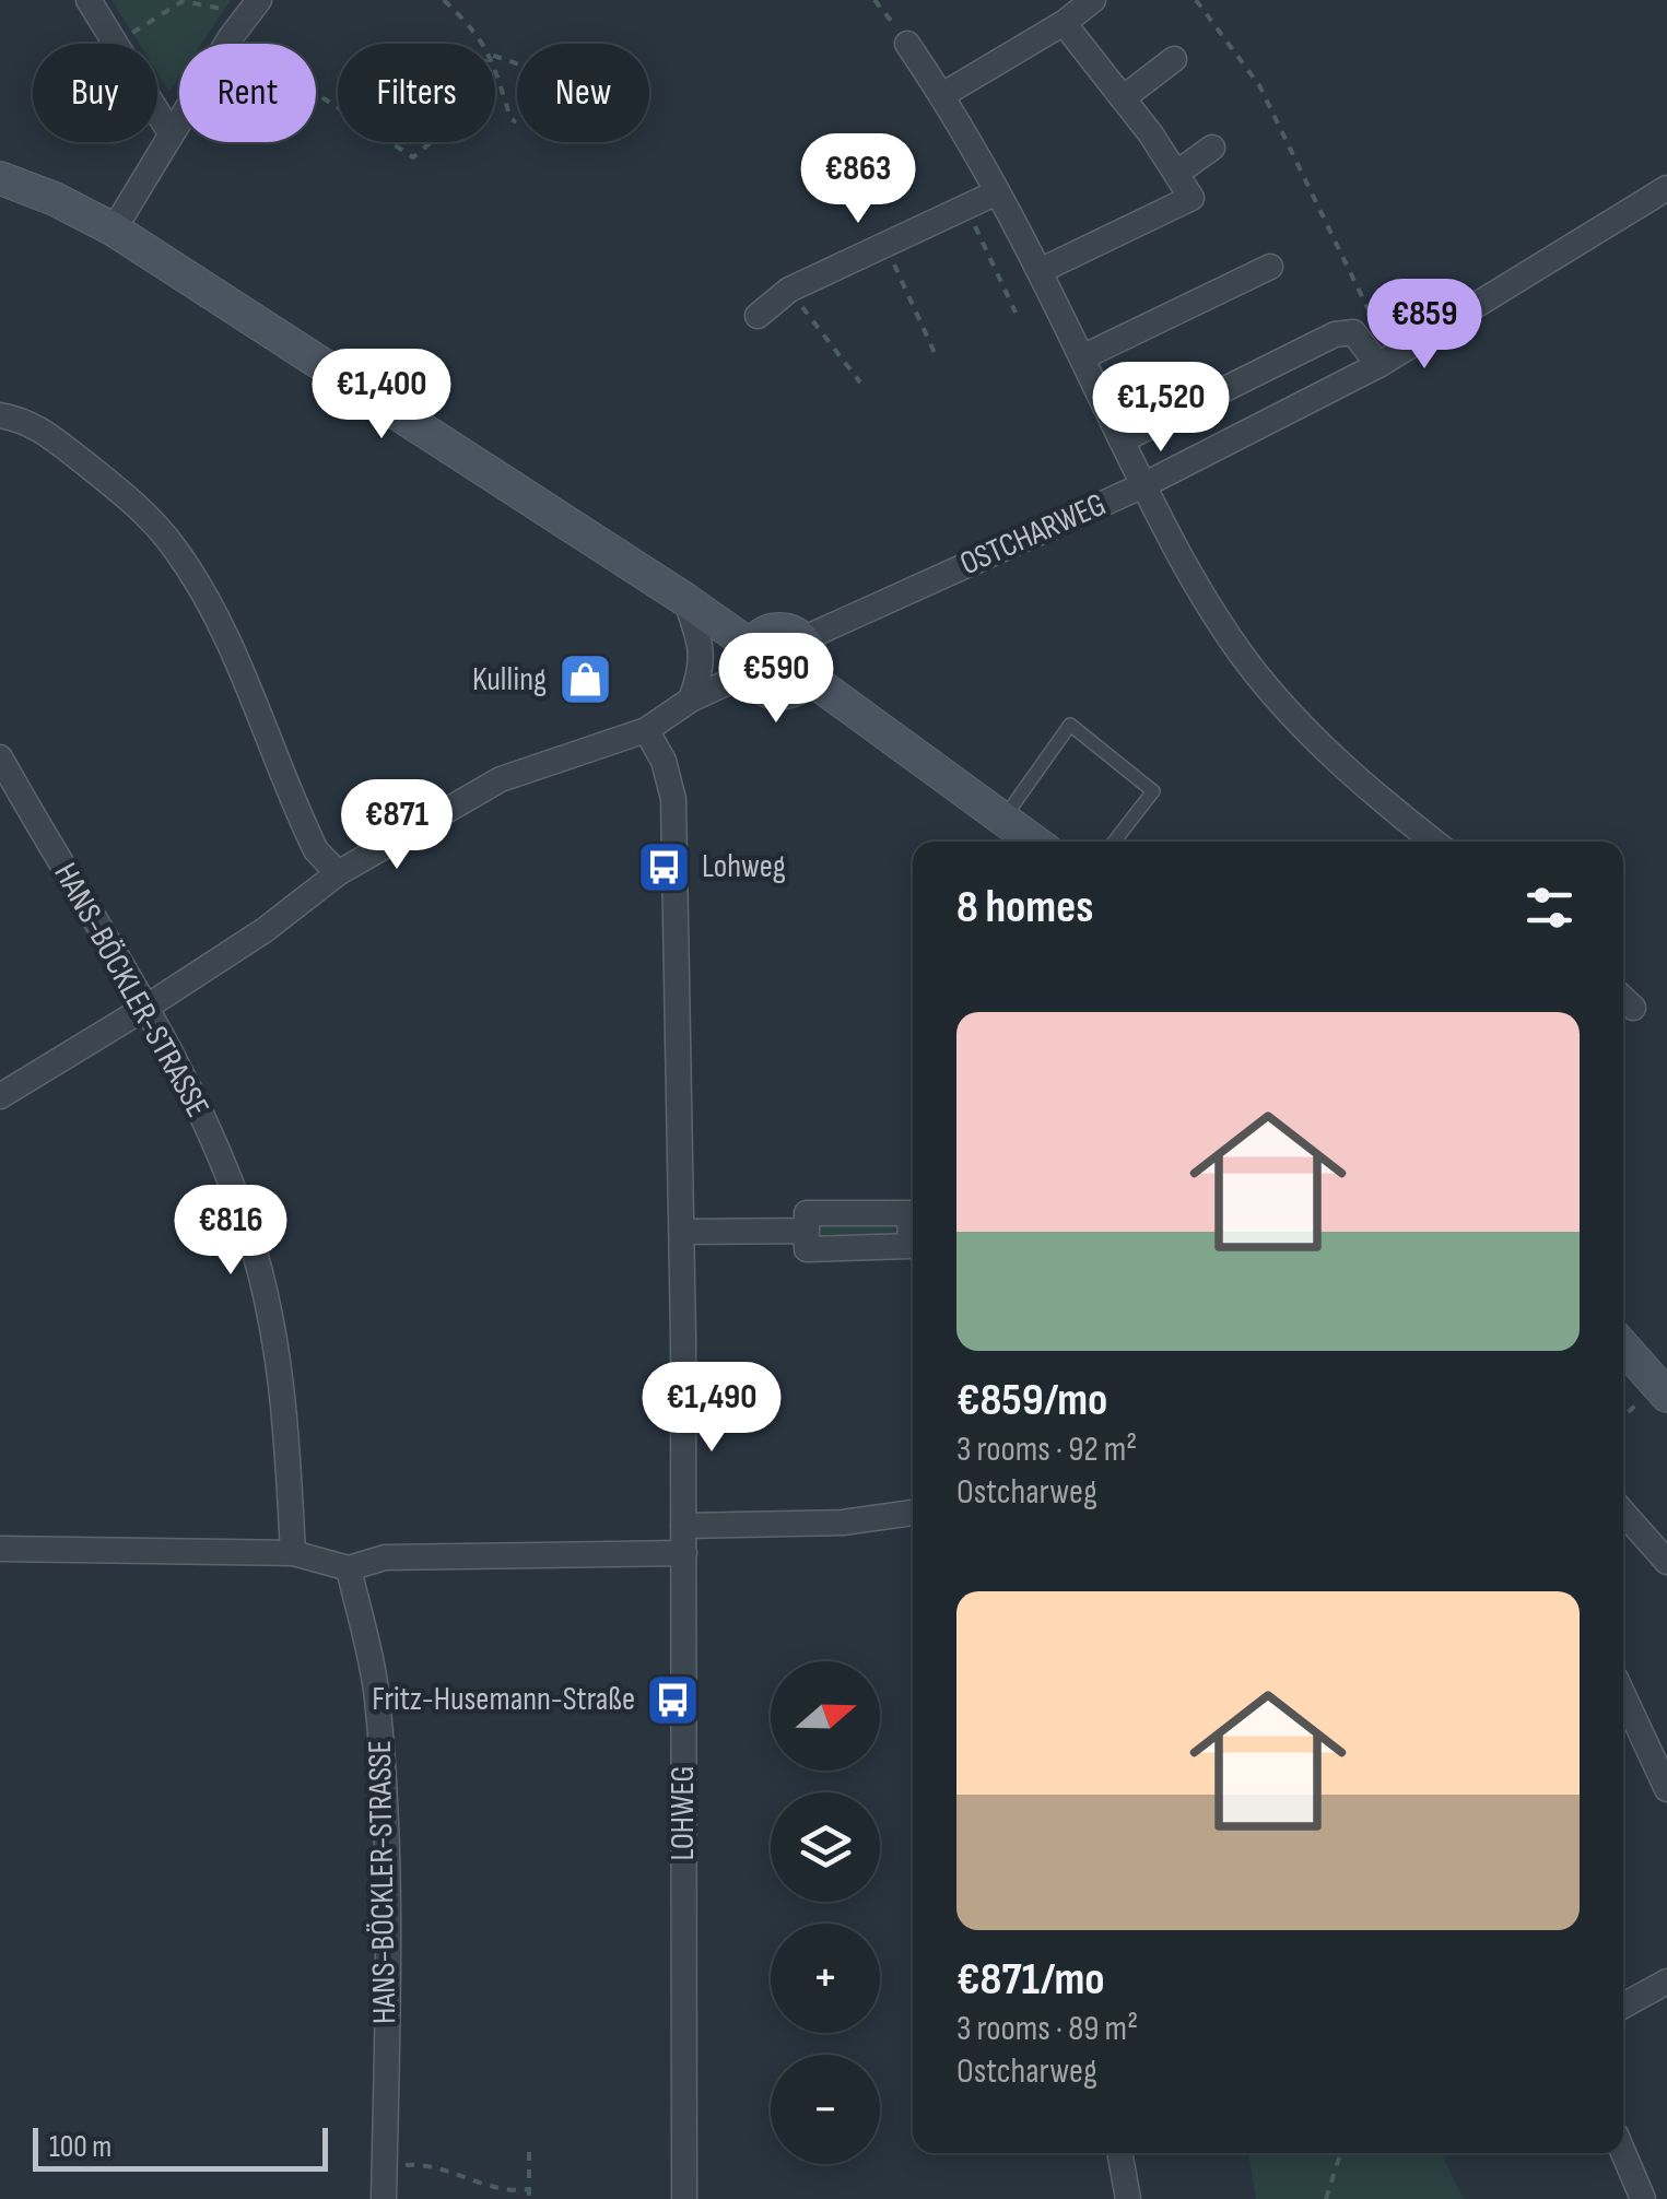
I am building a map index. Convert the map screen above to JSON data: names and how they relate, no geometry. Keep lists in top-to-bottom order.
{
  "streets": {
    "street": ["OSTCHARWEG", "HANS-BÖCKLER-STRASSE", "LOHWEG"]
  },
  "places": {
    "shop": ["Kulling"],
    "bus stop": ["Lohweg", "Fritz-Husemann-Straße"]
  },
  "scale_bar": "100 m",
  "north": "right",
  "page": {
    "chip": [
      "Buy",
      "Rent",
      "Filters",
      "New"
    ],
    "price": [
      "€863",
      "€859",
      "€1,400",
      "€1,520",
      "€590",
      "€871",
      "€816",
      "€1,490"
    ],
    "heading": "8 homes",
    "list": [
      {
        "name": "€859/mo",
        "note": "3 rooms · 92 m² · Ostcharweg"
      },
      {
        "name": "€871/mo",
        "note": "3 rooms · 89 m² · Ostcharweg"
      }
    ],
    "map_buttons": ["+", "−"],
    "scale": "100 m"
  }
}
